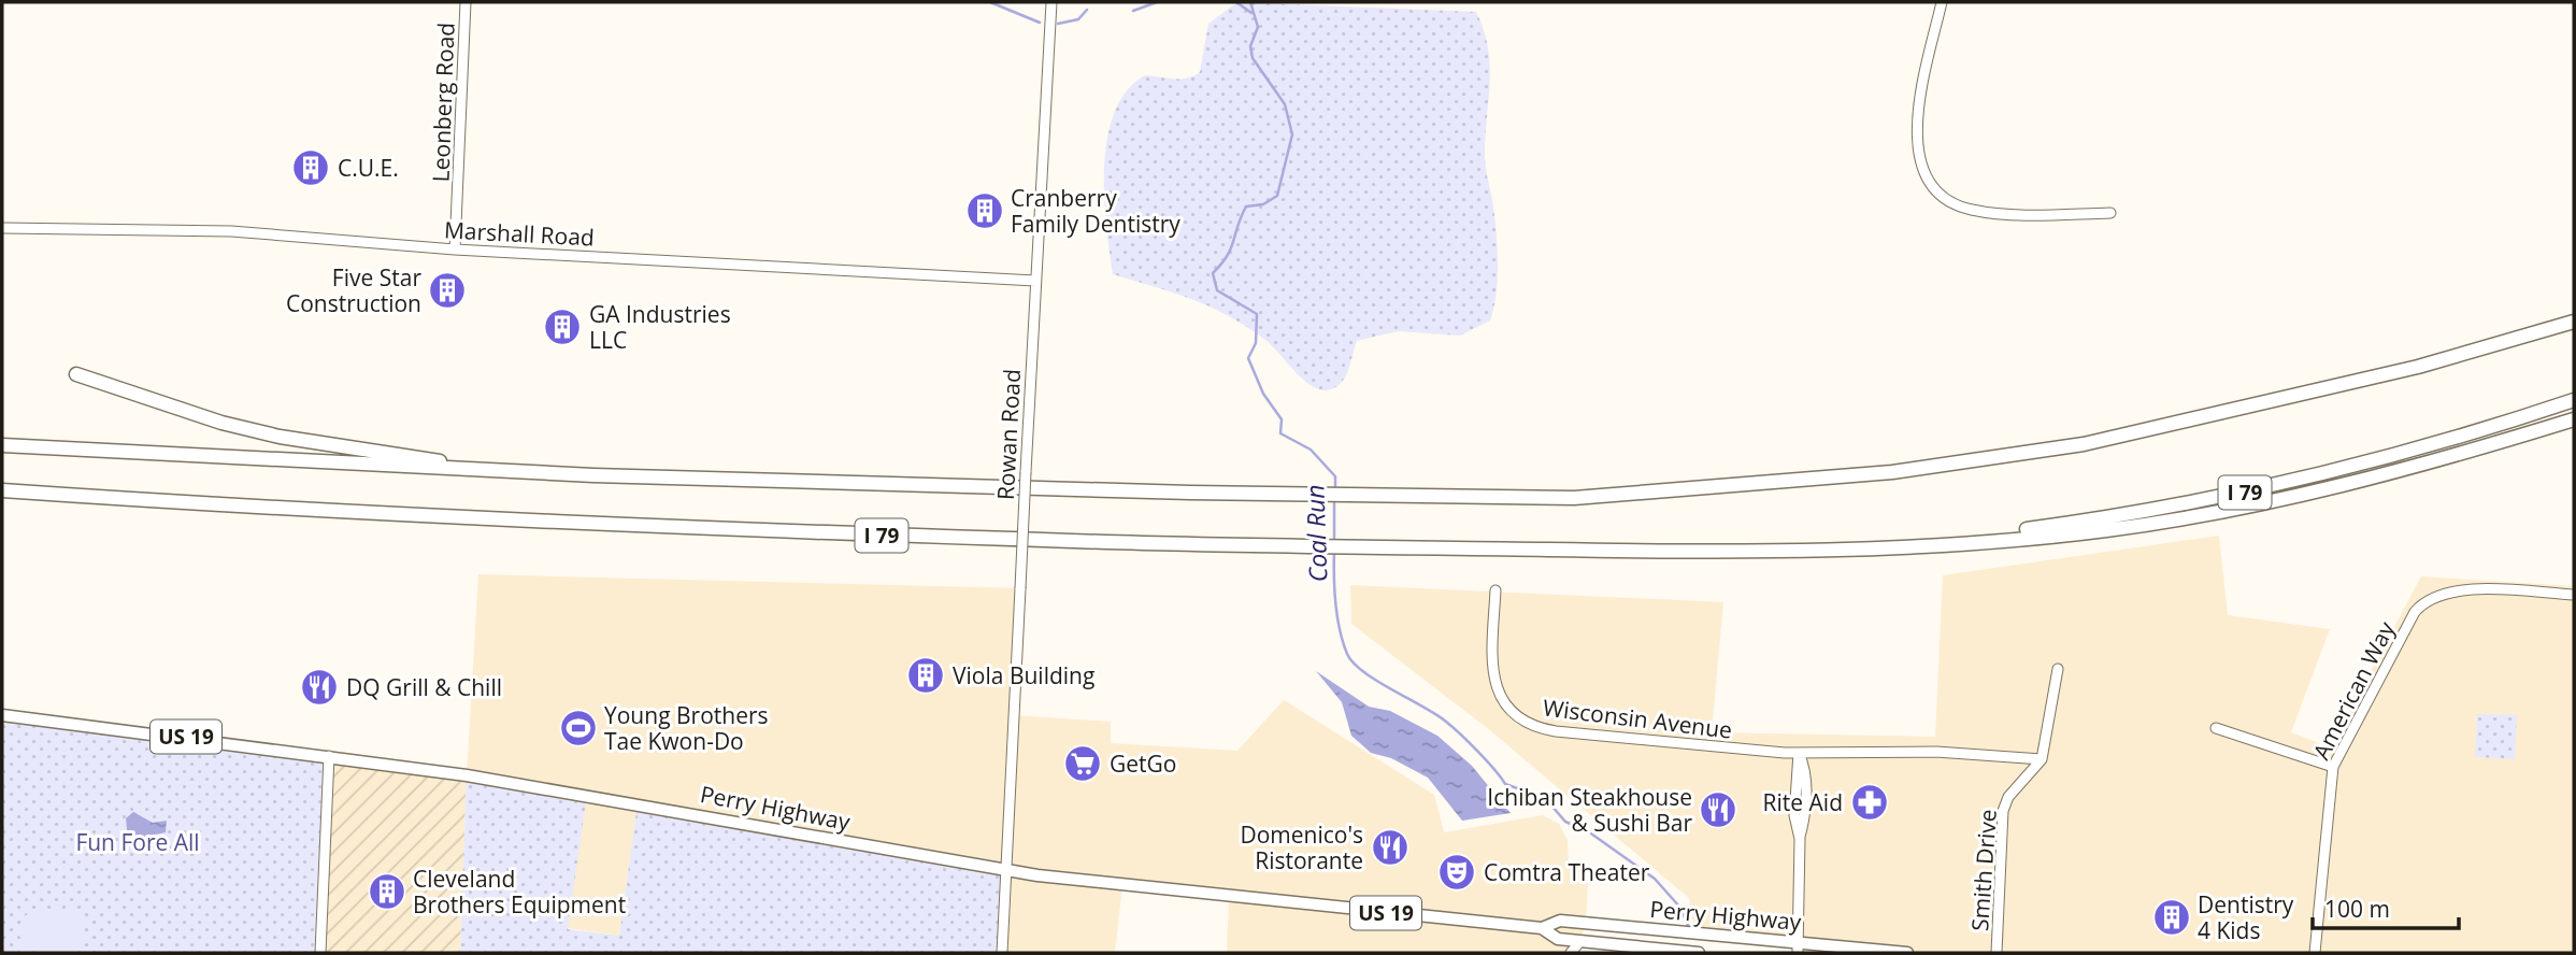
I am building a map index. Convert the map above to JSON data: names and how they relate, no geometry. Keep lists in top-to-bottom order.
{
  "streets": {
    "highway": ["I 79"],
    "main road": ["US 19", "Perry Highway"],
    "street": [
      "Leonberg Road",
      "Marshall Road",
      "Rowan Road",
      "American Way",
      "Wisconsin Avenue",
      "Smith Drive"
    ]
  },
  "crossings": [
    ["Leonberg Road", "Marshall Road"],
    ["Marshall Road", "Rowan Road"],
    ["Rowan Road", "Perry Highway"],
    ["Wisconsin Avenue", "Smith Drive"]
  ],
  "water": ["Coal Run"],
  "parks": ["Fun Fore All"],
  "places": {
    "building": [
      "C.U.E.",
      "Cranberry Family Dentistry",
      "Five Star Construction",
      "GA Industries LLC",
      "Viola Building",
      "Cleveland Brothers Equipment",
      "Dentistry 4 Kids"
    ],
    "restaurant": ["DQ Grill & Chill", "Ichiban Steakhouse & Sushi Bar", "Domenico's Ristorante"],
    "sports": ["Young Brothers Tae Kwon-Do"],
    "supermarket": ["GetGo"],
    "pharmacy": ["Rite Aid"],
    "theatre": ["Comtra Theater"]
  },
  "scale_bar": "100 m"
}
